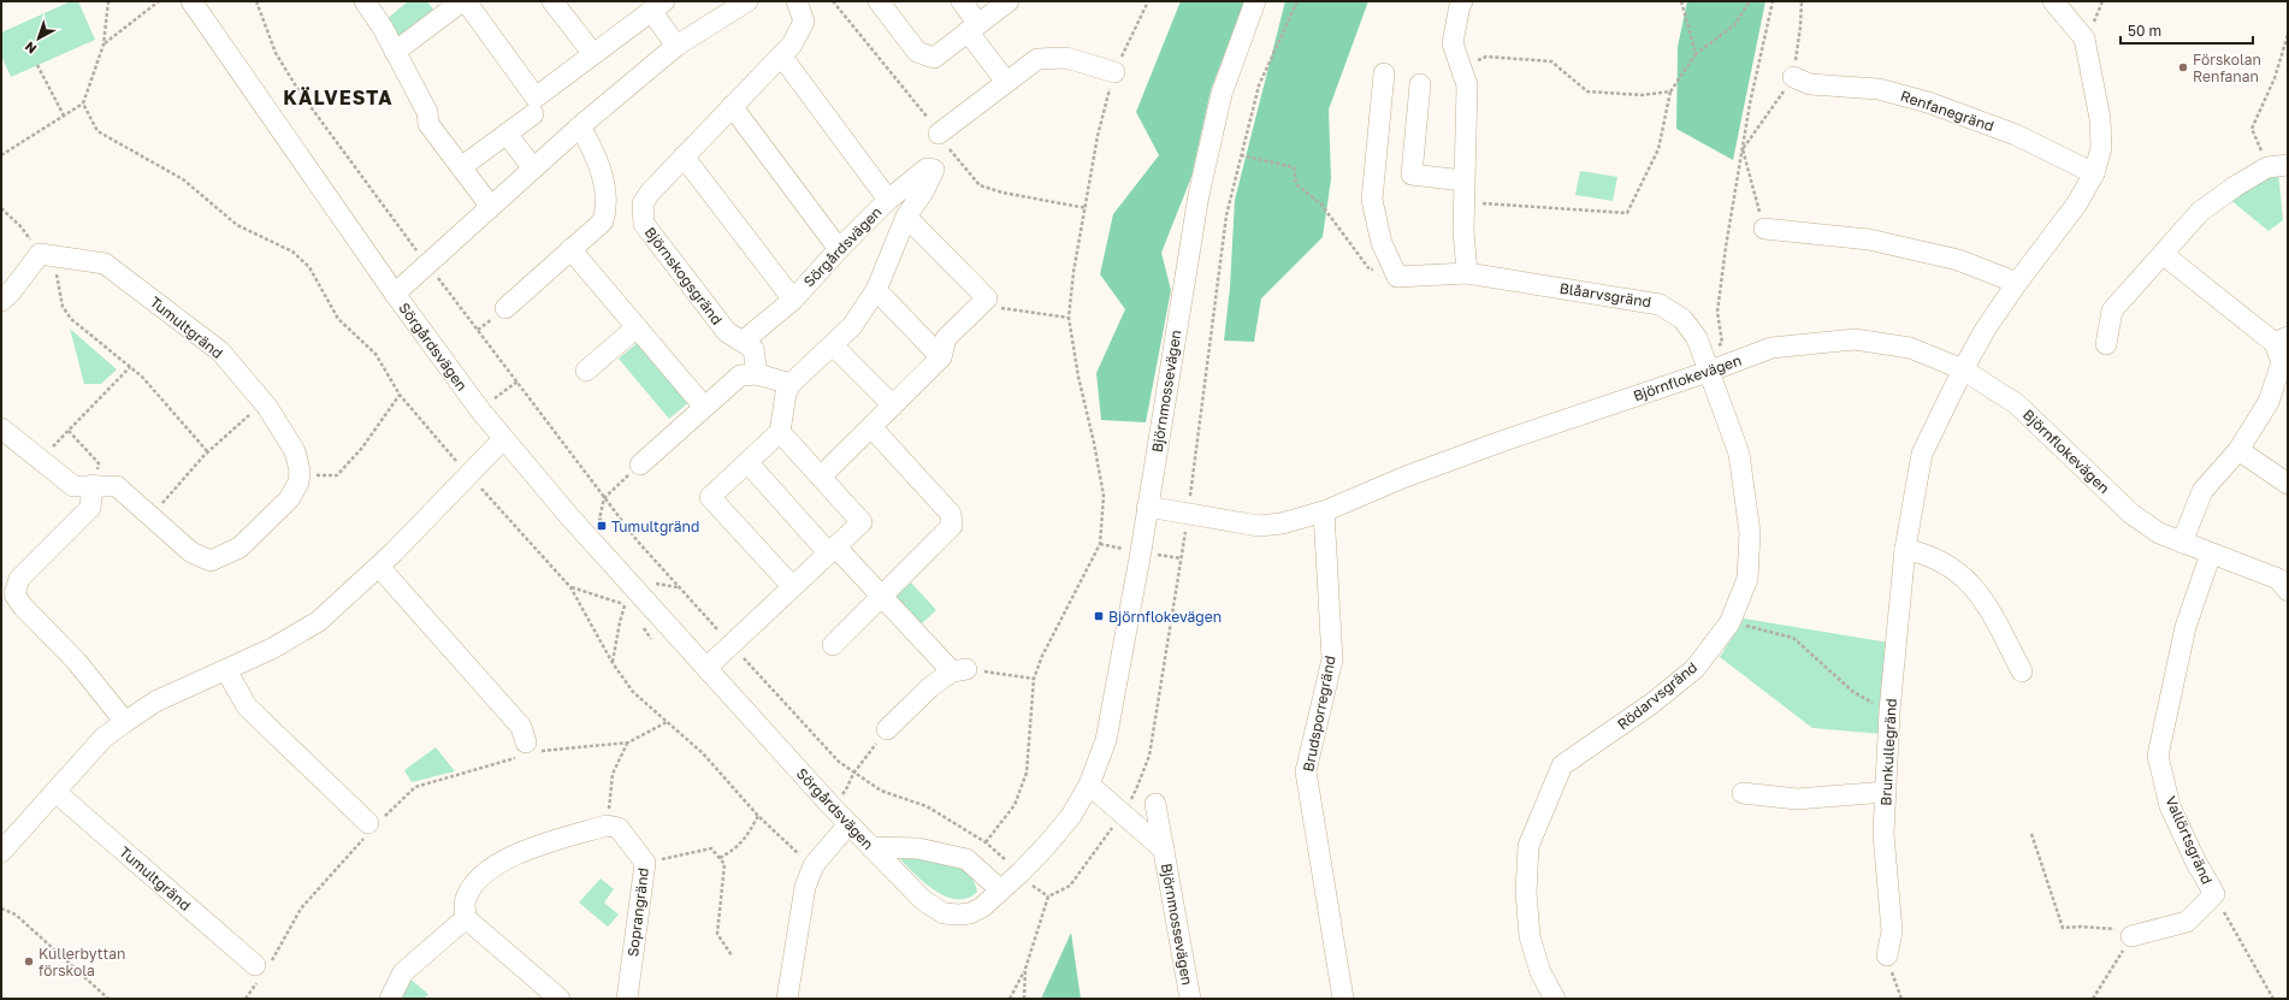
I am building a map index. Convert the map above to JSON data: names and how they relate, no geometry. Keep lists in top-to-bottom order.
{
  "streets": {
    "street": [
      "Renfanegränd",
      "Sörgårdsvägen",
      "Björnskogsgränd",
      "Blåarvsgränd",
      "Tumultgränd",
      "Björnflokevägen",
      "Björnmossevägen",
      "Rödarvsgränd",
      "Brudsporregränd",
      "Brunkullegränd",
      "Vallörtsgränd",
      "Soprangränd"
    ]
  },
  "crossings": [
    ["Sörgårdsvägen", "Björnskogsgränd"],
    ["Sörgårdsvägen", "Björnmossevägen"],
    ["Blåarvsgränd", "Björnflokevägen"],
    ["Blåarvsgränd", "Rödarvsgränd"],
    ["Björnflokevägen", "Björnmossevägen"],
    ["Björnflokevägen", "Rödarvsgränd"],
    ["Björnflokevägen", "Brudsporregränd"],
    ["Björnflokevägen", "Brunkullegränd"],
    ["Björnflokevägen", "Vallörtsgränd"]
  ],
  "districts": ["KÄLVESTA"],
  "places": {
    "other": ["Förskolan Renfanan", "Kullerbyttan förskola"],
    "transit": ["Tumultgränd", "Björnflokevägen"]
  },
  "scale_bar": "50 m",
  "north": "bottom left"
}
